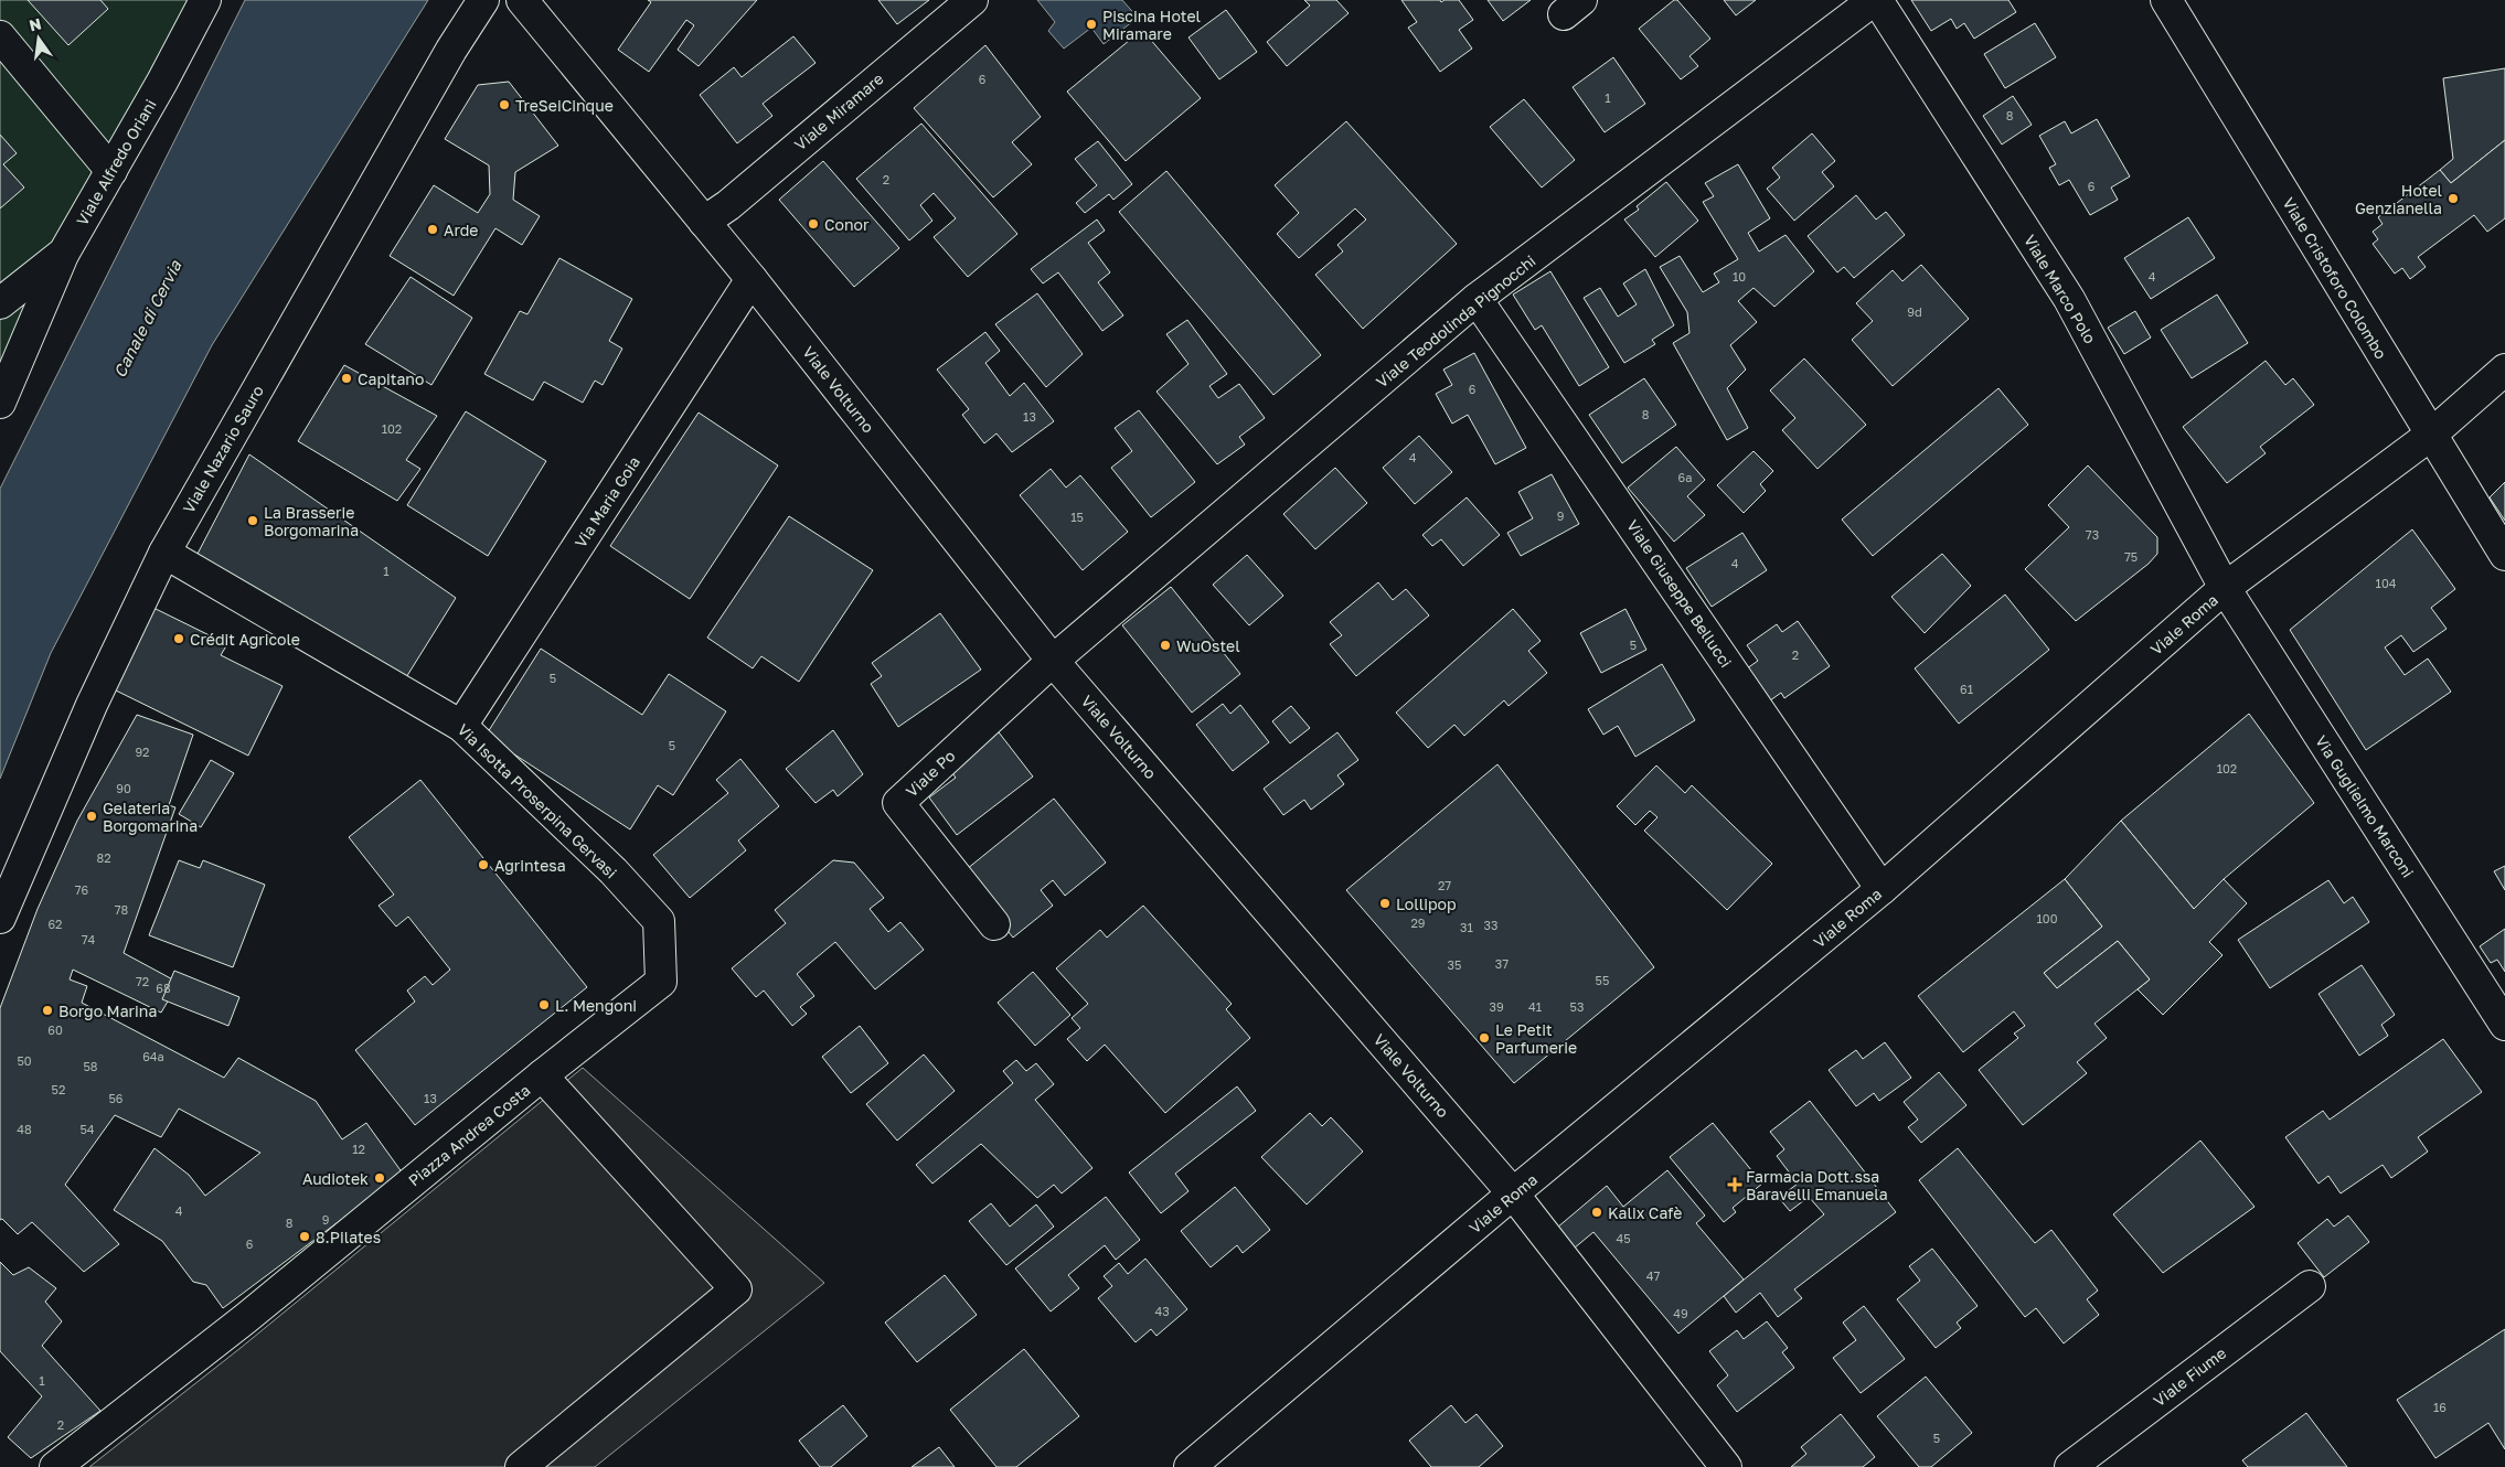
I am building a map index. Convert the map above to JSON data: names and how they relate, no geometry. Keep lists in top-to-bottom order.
{
  "streets": {
    "street": [
      "Viale Miramare",
      "Viale Alfredo Oriani",
      "Viale Cristoforo Colombo",
      "Viale Marco Polo",
      "Viale Teodolinda Pignocchi",
      "Viale Volturno",
      "Viale Nazario Sauro",
      "Via Maria Goia",
      "Viale Giuseppe Bellucci",
      "Viale Roma",
      "Viale Po",
      "Via Isotta Proserpina Gervasi",
      "Via Guglielmo Marconi",
      "Piazza Andrea Costa",
      "Viale Fiume"
    ]
  },
  "crossings": [
    ["Viale Miramare", "Viale Volturno"],
    ["Viale Cristoforo Colombo", "Viale Roma"],
    ["Viale Marco Polo", "Viale Teodolinda Pignocchi"],
    ["Viale Marco Polo", "Viale Roma"],
    ["Viale Marco Polo", "Via Guglielmo Marconi"],
    ["Viale Teodolinda Pignocchi", "Viale Volturno"],
    ["Viale Teodolinda Pignocchi", "Viale Giuseppe Bellucci"],
    ["Viale Teodolinda Pignocchi", "Viale Po"],
    ["Viale Volturno", "Via Maria Goia"],
    ["Viale Volturno", "Viale Roma"],
    ["Viale Volturno", "Viale Po"],
    ["Viale Nazario Sauro", "Via Isotta Proserpina Gervasi"],
    ["Via Maria Goia", "Via Isotta Proserpina Gervasi"],
    ["Viale Giuseppe Bellucci", "Viale Roma"],
    ["Viale Roma", "Via Guglielmo Marconi"],
    ["Via Isotta Proserpina Gervasi", "Piazza Andrea Costa"]
  ],
  "water": ["Canale di Cervia"],
  "places": {
    "other": [
      "Piscina Hotel Miramare",
      "TreSeiCinque",
      "Hotel Genzianella",
      "Conor",
      "Arde",
      "Capitano",
      "La Brasserie Borgomarina",
      "Crédit Agricole",
      "WuOstel",
      "Gelateria Borgomarina",
      "Agrintesa",
      "Lollipop",
      "L. Mengoni",
      "Borgo Marina",
      "Le Petit Parfumerie",
      "Audiotek",
      "Kalix Cafè",
      "8.Pilates"
    ],
    "health": ["Farmacia Dott.ssa Baravelli Emanuela"]
  },
  "house_numbers": [
    "6",
    "1",
    "8",
    "2",
    "6",
    "10",
    "4",
    "9d",
    "6",
    "8",
    "13",
    "102",
    "4",
    "6a",
    "9",
    "15",
    "73",
    "75",
    "4",
    "1",
    "104",
    "5",
    "2",
    "5",
    "61",
    "5",
    "92",
    "102",
    "90",
    "82",
    "27",
    "76",
    "78",
    "100",
    "29",
    "62",
    "33",
    "31",
    "74",
    "37",
    "35",
    "55",
    "72",
    "68",
    "39",
    "41",
    "53",
    "60",
    "64a",
    "50",
    "58",
    "52",
    "56",
    "13",
    "48",
    "54",
    "12",
    "4",
    "9",
    "8",
    "45",
    "6",
    "47",
    "43",
    "49",
    "1",
    "16",
    "2",
    "5"
  ],
  "north": "top"
}
